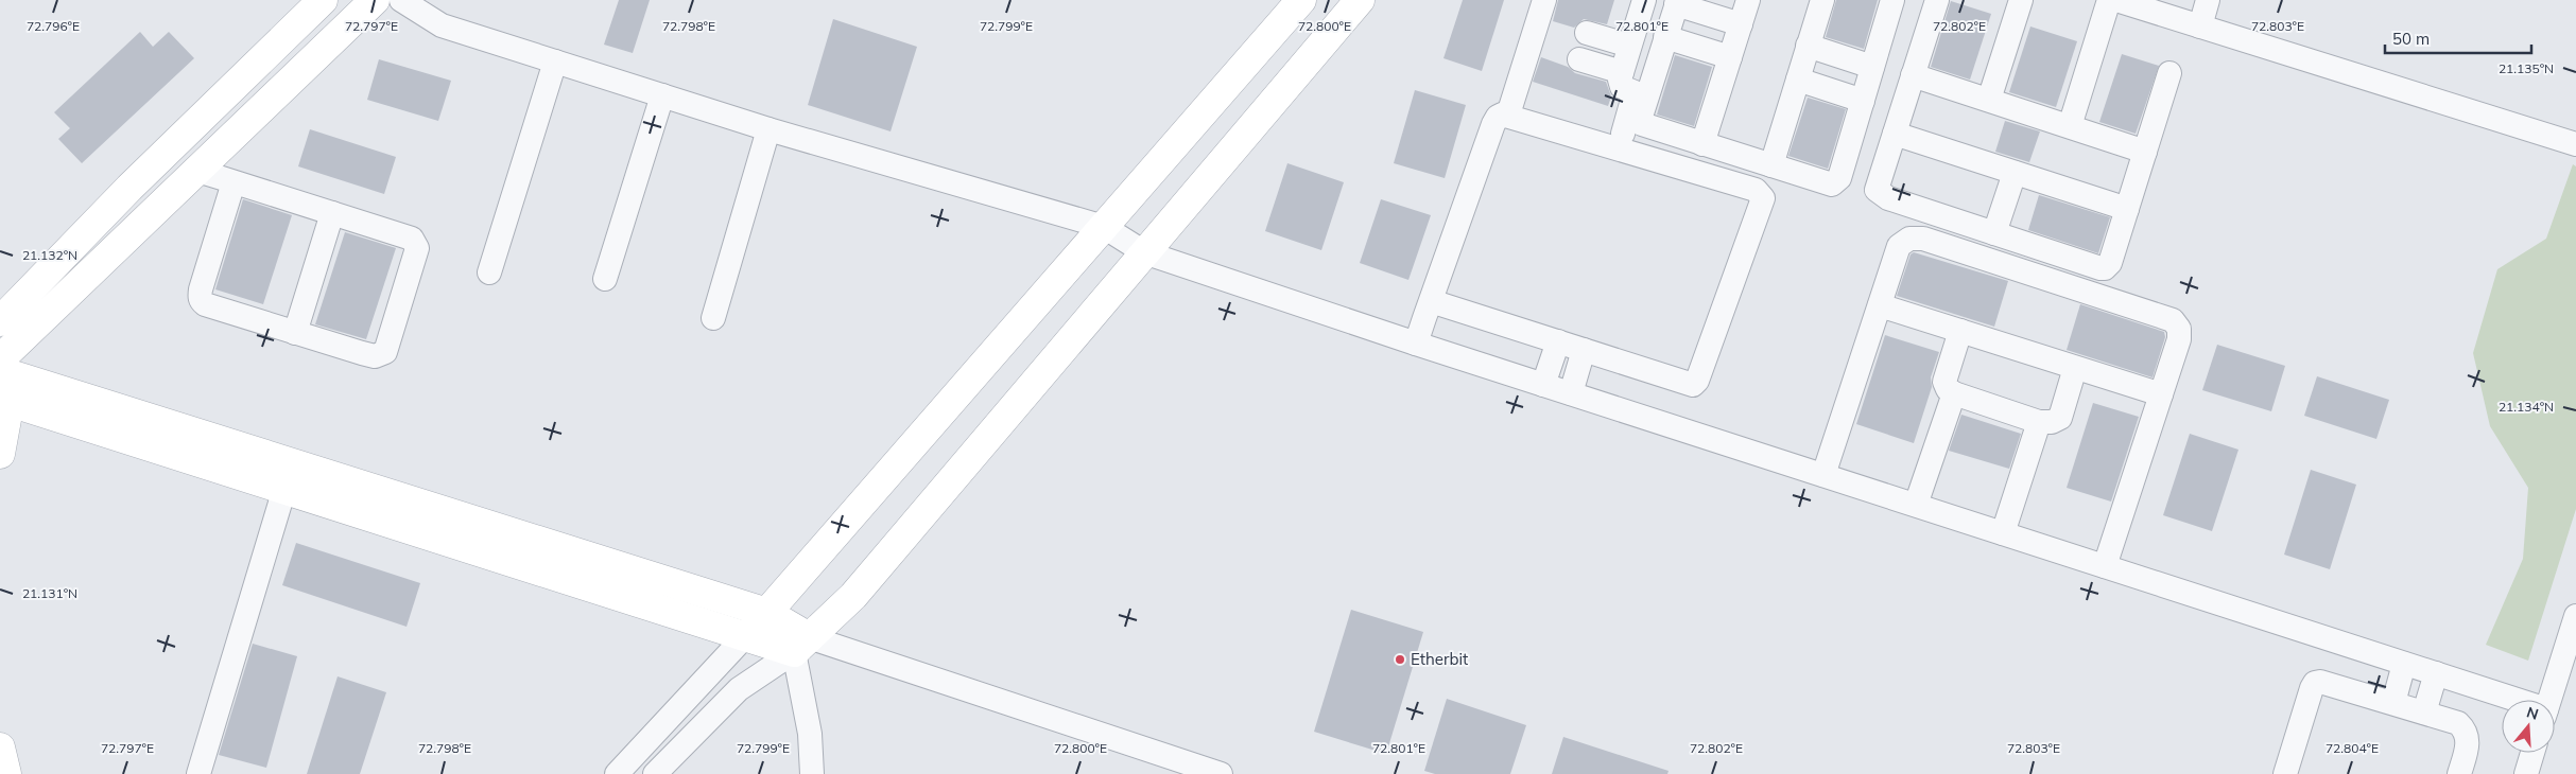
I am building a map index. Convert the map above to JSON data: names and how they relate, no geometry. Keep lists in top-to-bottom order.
{
  "places": ["Etherbit"],
  "scale_bar": "50 m",
  "north": "top",
  "coordinates": [
    "72.796°E",
    "72.797°E",
    "72.798°E",
    "72.799°E",
    "72.800°E",
    "72.801°E",
    "72.802°E",
    "72.803°E",
    "21.135°N",
    "21.132°N",
    "21.134°N",
    "21.131°N",
    "72.804°E"
  ]
}
